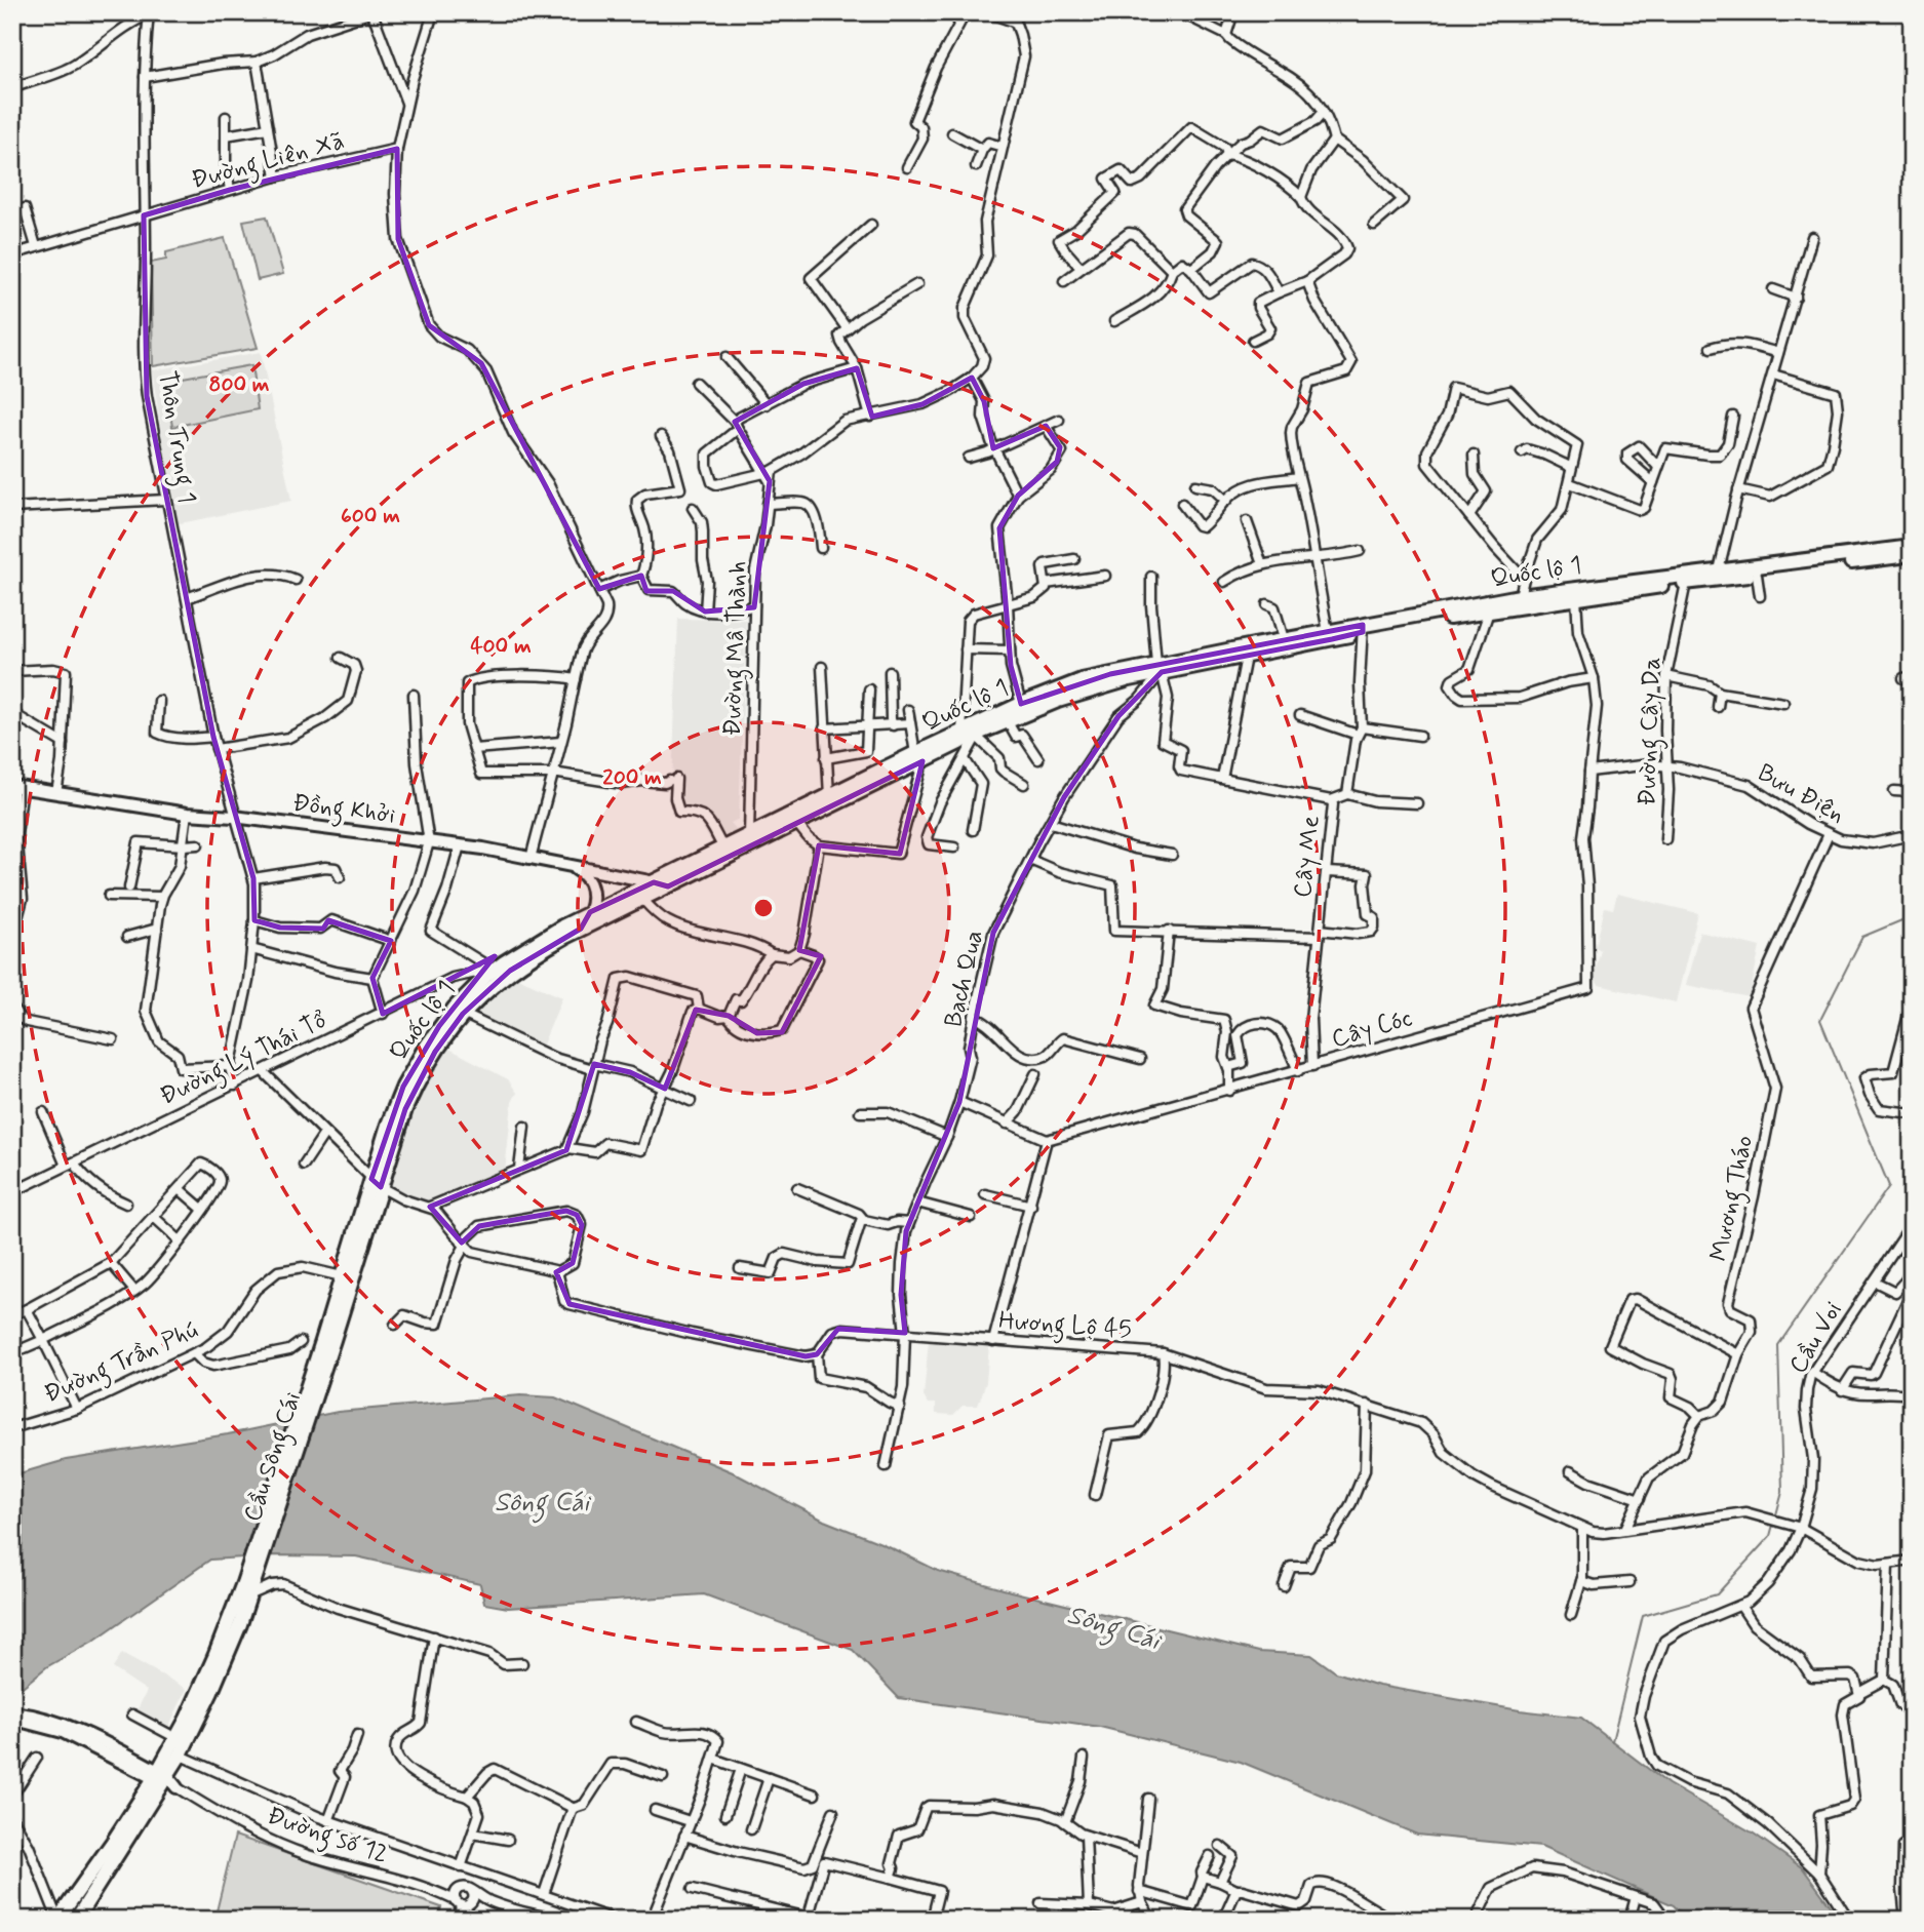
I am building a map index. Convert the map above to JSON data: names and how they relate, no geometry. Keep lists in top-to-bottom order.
{
  "streets": {
    "highway": ["Quốc lộ 1", "Cầu Sông Cái"],
    "main road": ["Đồng Khởi"],
    "street": [
      "Đường Liên Xã",
      "Thôn Trung 1",
      "Đường Mâ Thành",
      "Đường Cây Da",
      "Bưu Điện",
      "Cây Me",
      "Bạch Qua",
      "Cây Cóc",
      "Đường Lý Thái Tổ",
      "Mương Tháo",
      "Hương Lộ 45",
      "Cầu Voi",
      "Đường Trần Phú",
      "Đường số 12"
    ]
  },
  "crossings": [
    ["Đường Liên Xã", "Thôn Trung 1"],
    ["Thôn Trung 1", "Đồng Khởi"],
    ["Quốc lộ 1", "Đường Mâ Thành"],
    ["Quốc lộ 1", "Đường Cây Da"],
    ["Quốc lộ 1", "Đồng Khởi"],
    ["Quốc lộ 1", "Cây Me"],
    ["Quốc lộ 1", "Bạch Qua"],
    ["Quốc lộ 1", "Đường Lý Thái Tổ"],
    ["Quốc lộ 1", "Đường Trần Phú"],
    ["Quốc lộ 1", "Cầu Sông Cái"],
    ["Đường Cây Da", "Bưu Điện"],
    ["Bưu Điện", "Cây Cóc"],
    ["Bưu Điện", "Mương Tháo"],
    ["Cây Me", "Bạch Qua"],
    ["Cây Me", "Cây Cóc"],
    ["Bạch Qua", "Hương Lộ 45"],
    ["Mương Tháo", "Hương Lộ 45"],
    ["Hương Lộ 45", "Cầu Voi"],
    ["Cầu Sông Cái", "Đường số 12"]
  ],
  "water": ["Sông Cái"],
  "rings": [
    "800 m",
    "600 m",
    "400 m",
    "200 m"
  ]
}
